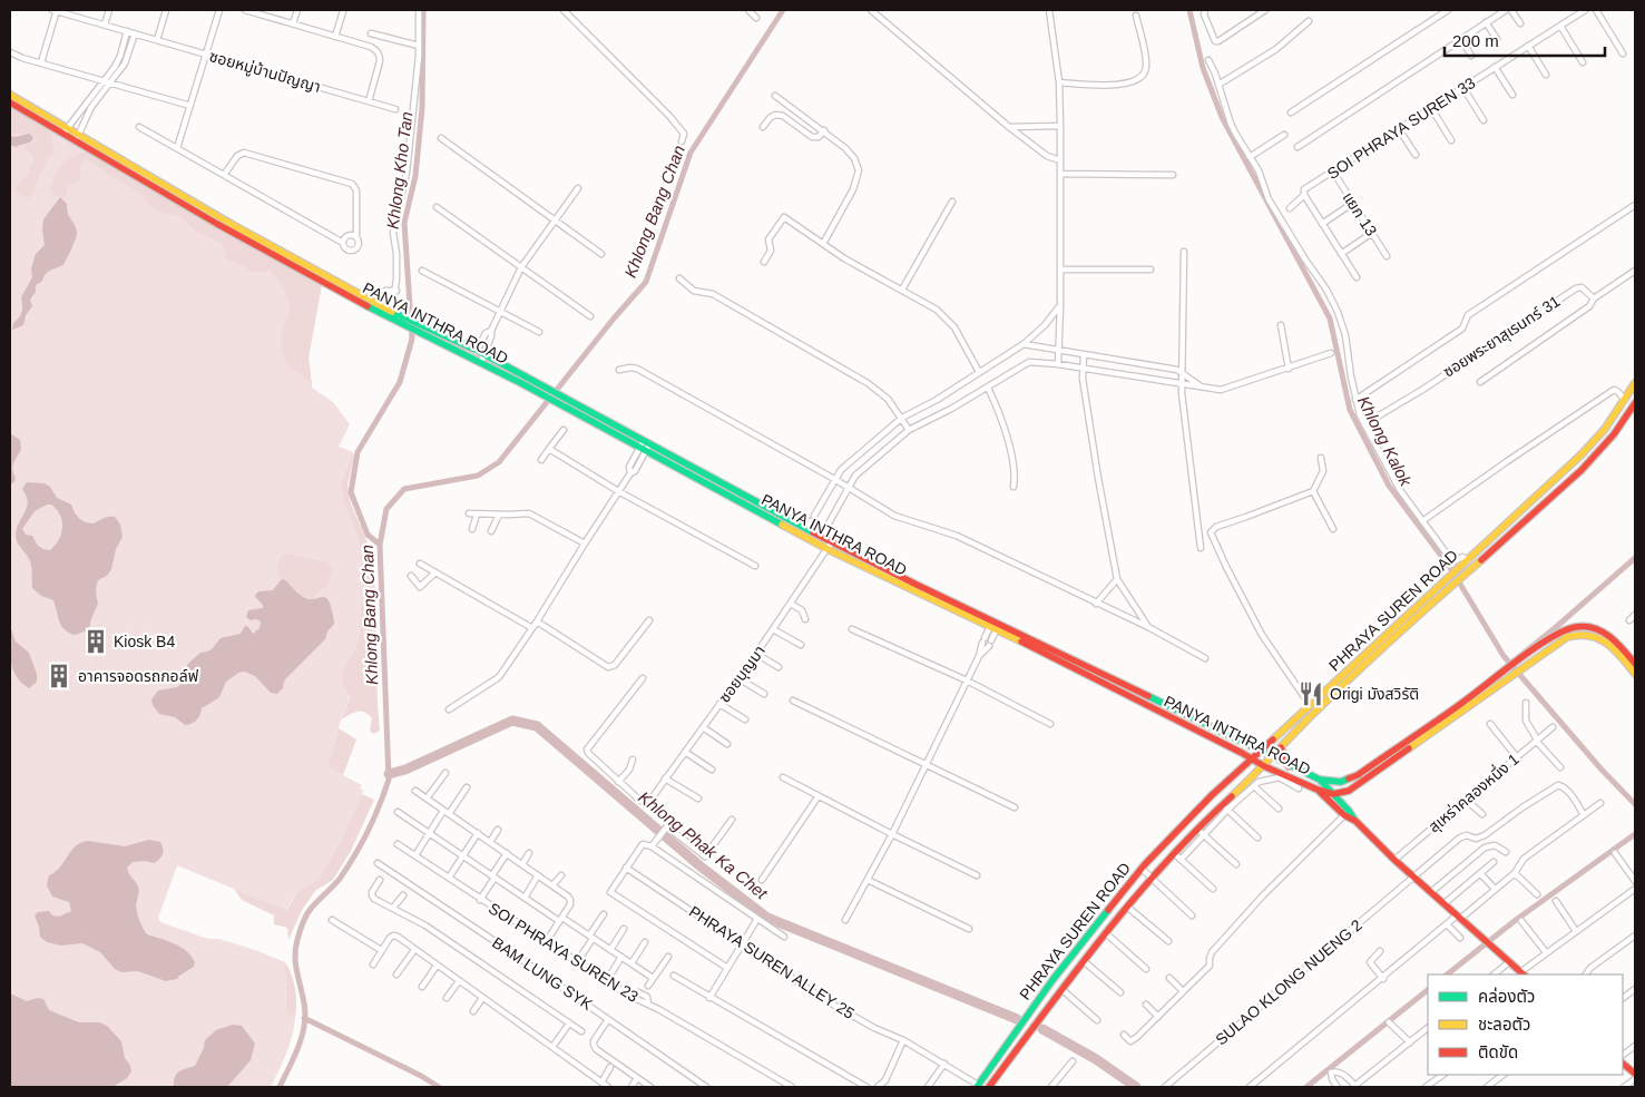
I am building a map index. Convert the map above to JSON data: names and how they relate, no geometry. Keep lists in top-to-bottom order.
{
  "streets": {
    "main road": ["PANYA INTHRA ROAD", "PHRAYA SUREN ROAD"],
    "street": [
      "ซอยหมู่บ้านปัญญา",
      "SOI PHRAYA SUREN 33",
      "แยก 13",
      "ซอยพระยาสุเรนทร์ 31",
      "ซอยบุญมา",
      "สุเหร่าคลองหนึ่ง 1",
      "SOI PHRAYA SUREN 23",
      "PHRAYA SUREN ALLEY 25",
      "BAM LUNG SYK",
      "SULAO KLONG NUENG 2"
    ]
  },
  "crossings": [
    ["SOI PHRAYA SUREN 33", "แยก 13"],
    ["PANYA INTHRA ROAD", "PHRAYA SUREN ROAD"],
    ["PANYA INTHRA ROAD", "ซอยบุญมา"],
    ["PHRAYA SUREN ROAD", "PHRAYA SUREN ALLEY 25"]
  ],
  "water": [
    "Khlong Kho Tan",
    "Khlong Bang Chan",
    "Khlong Kalok",
    "Khlong Phak Ka Chet"
  ],
  "places": {
    "building": ["Kiosk B4", "อาคารจอดรถกอล์ฟ"],
    "restaurant": ["Origi มังสวิรัติ"]
  },
  "legend": ["คล่องตัว", "ชะลอตัว", "ติดขัด"],
  "scale_bar": "200 m"
}
